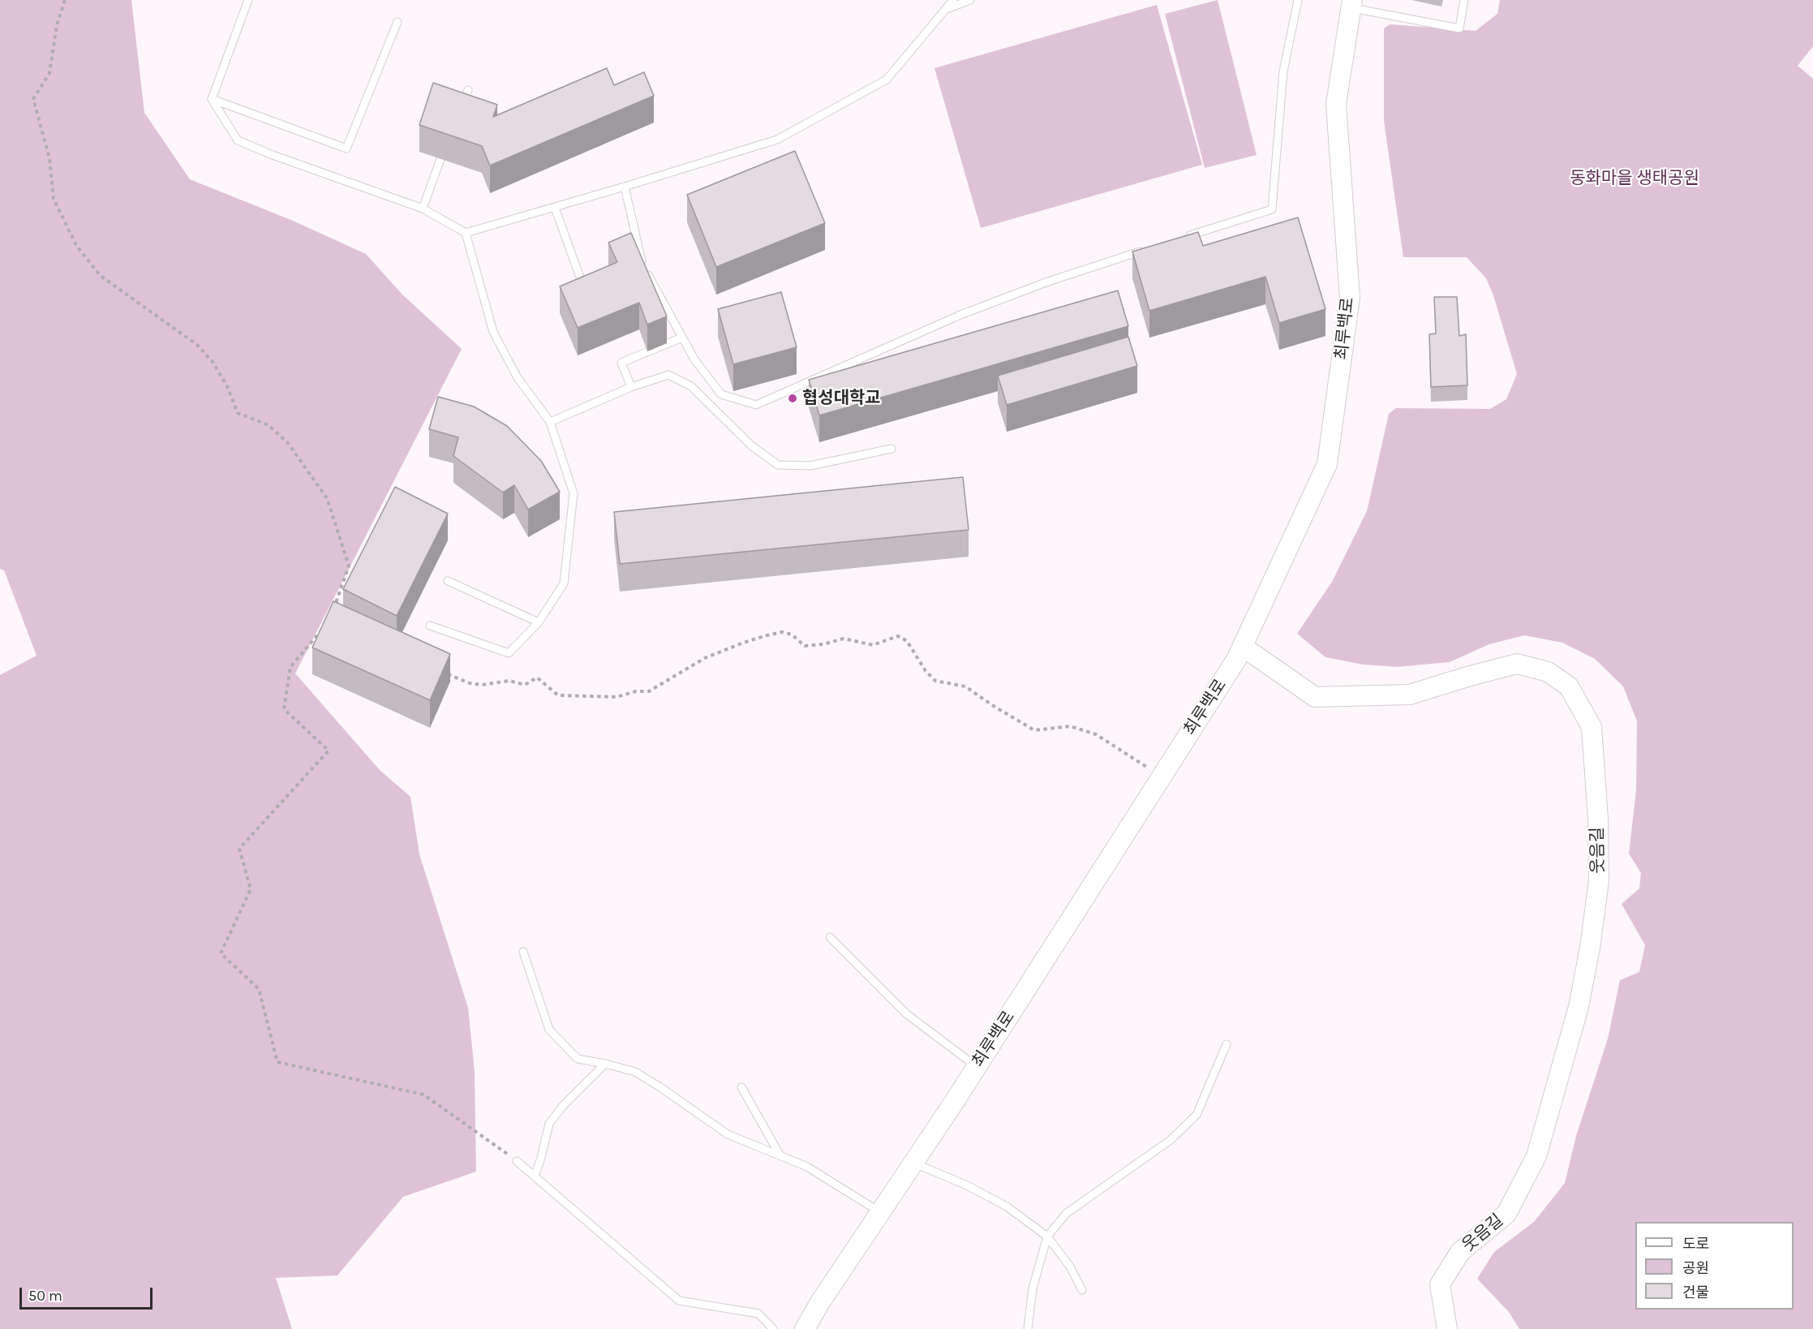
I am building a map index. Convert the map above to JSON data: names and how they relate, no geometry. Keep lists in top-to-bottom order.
{
  "streets": {
    "street": ["최루백로", "웃음길"]
  },
  "crossings": [
    ["최루백로", "웃음길"]
  ],
  "parks": ["동화마을 생태공원"],
  "places": ["협성대학교"],
  "legend": ["도로", "공원", "건물"],
  "scale_bar": "50 m"
}
